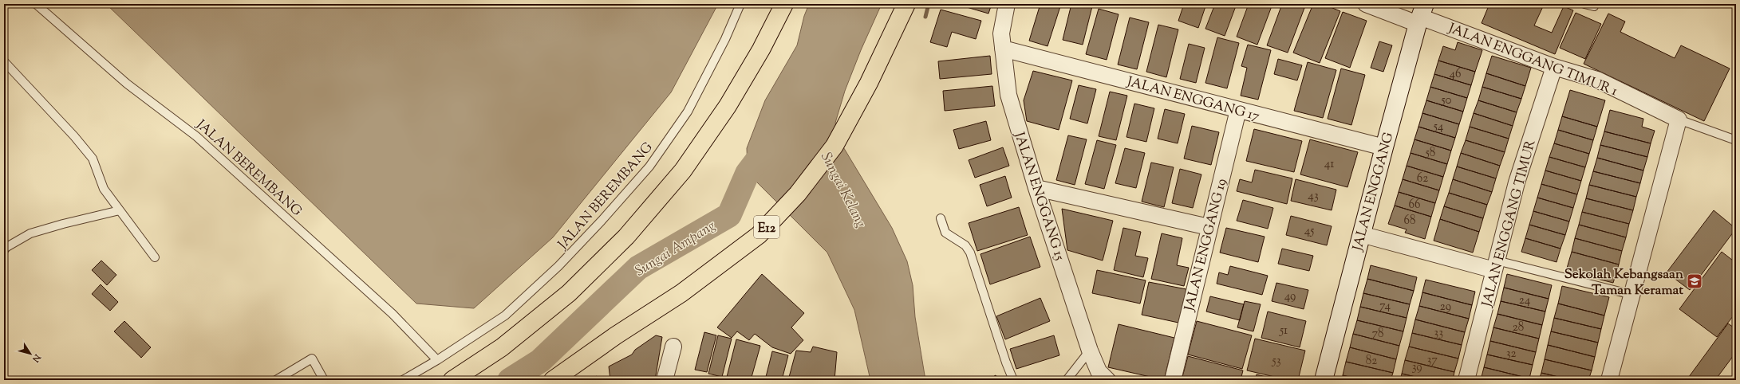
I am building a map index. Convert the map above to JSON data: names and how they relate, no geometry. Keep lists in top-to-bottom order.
{
  "streets": {
    "highway": ["E12"],
    "main road": ["JALAN ENGGANG"],
    "street": [
      "JALAN ENGGANG TIMUR 1",
      "JALAN ENGGANG 17",
      "JALAN ENGGANG 15",
      "JALAN ENGGANG TIMUR",
      "JALAN ENGGANG 19"
    ],
    "lane": ["JALAN BEREMBANG"]
  },
  "crossings": [
    ["JALAN ENGGANG TIMUR 1", "JALAN ENGGANG"],
    ["JALAN ENGGANG TIMUR 1", "JALAN ENGGANG TIMUR"],
    ["JALAN ENGGANG 17", "JALAN ENGGANG"],
    ["JALAN ENGGANG 17", "JALAN ENGGANG 15"],
    ["JALAN ENGGANG 17", "JALAN ENGGANG 19"]
  ],
  "water": ["Sungai Kelang", "Sungai Ampang"],
  "places": {
    "school or university": ["Sekolah Kebangsaan Taman Keramat"]
  },
  "house_numbers": [
    "46",
    "50",
    "54",
    "58",
    "41",
    "62",
    "43",
    "66",
    "68",
    "45",
    "49",
    "24",
    "74",
    "29",
    "28",
    "51",
    "33",
    "78",
    "32",
    "37",
    "53",
    "82",
    "39"
  ],
  "north": "bottom right"
}
